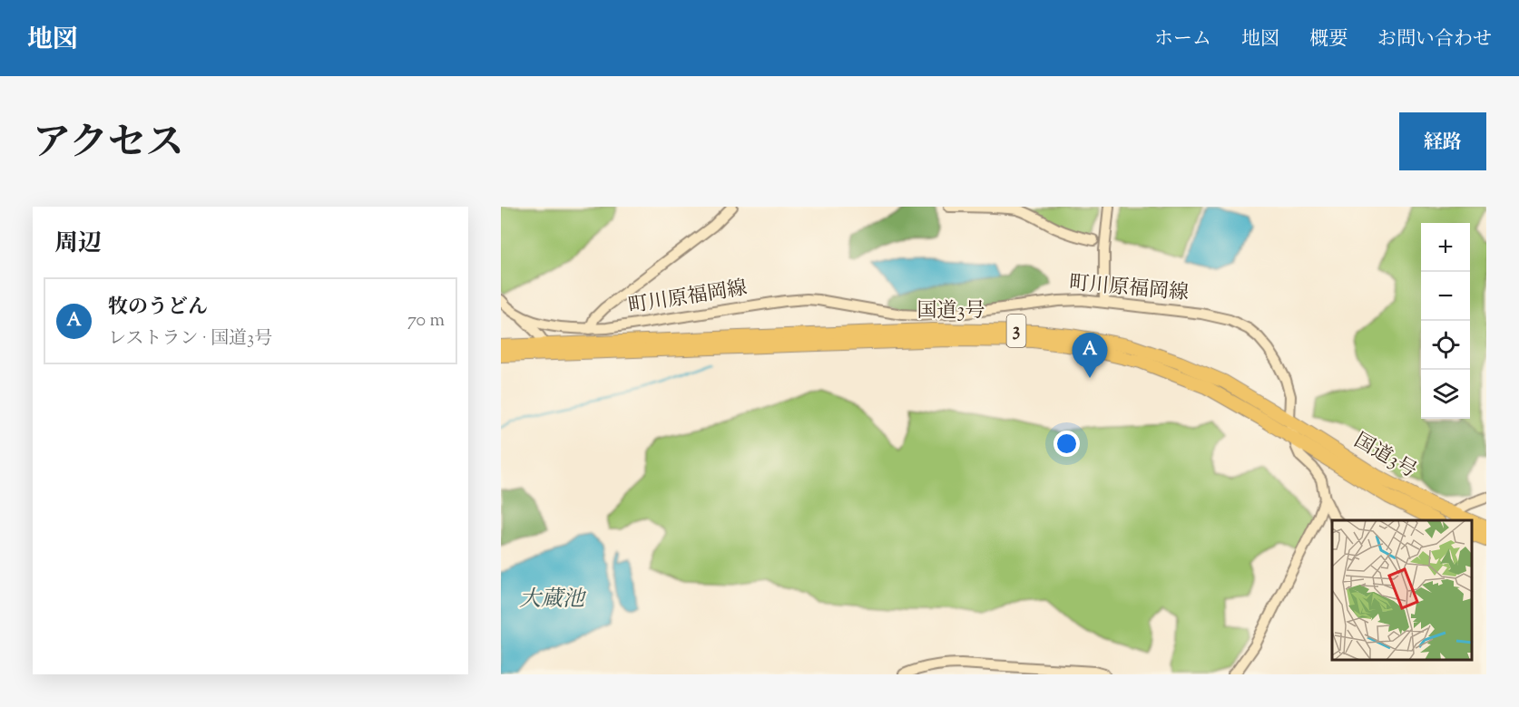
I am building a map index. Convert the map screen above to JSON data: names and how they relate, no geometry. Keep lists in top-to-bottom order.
{
  "streets": {
    "highway": ["国道3号", "3"],
    "main road": ["町川原福岡線"]
  },
  "crossings": [
    ["町川原福岡線", "国道3号"]
  ],
  "water": ["大蔵池"],
  "page": {
    "header": "地図",
    "nav": [
      "ホーム",
      "地図",
      "概要",
      "お問い合わせ"
    ],
    "title": "アクセス",
    "buttons": "経路",
    "heading": "周辺",
    "map_buttons": ["+", "−"],
    "list": [
      {
        "mark": "A",
        "name": "牧のうどん",
        "note": "レストラン · 国道3号",
        "value": "70 m"
      }
    ],
    "pins": "A"
  }
}
